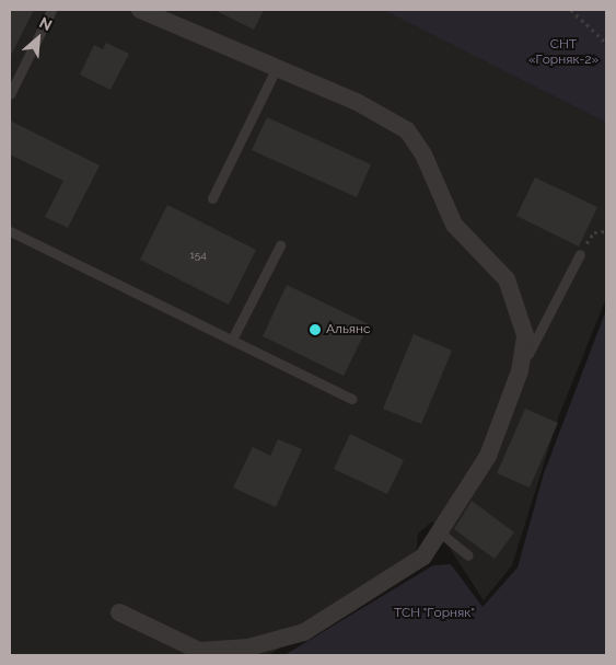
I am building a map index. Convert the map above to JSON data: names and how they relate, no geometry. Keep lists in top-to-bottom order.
{
  "parks": ["СНТ «Горняк-2»", "ТСН \"Горняк\""],
  "places": ["Альянс"],
  "house_numbers": ["154"],
  "north": "top right"
}
